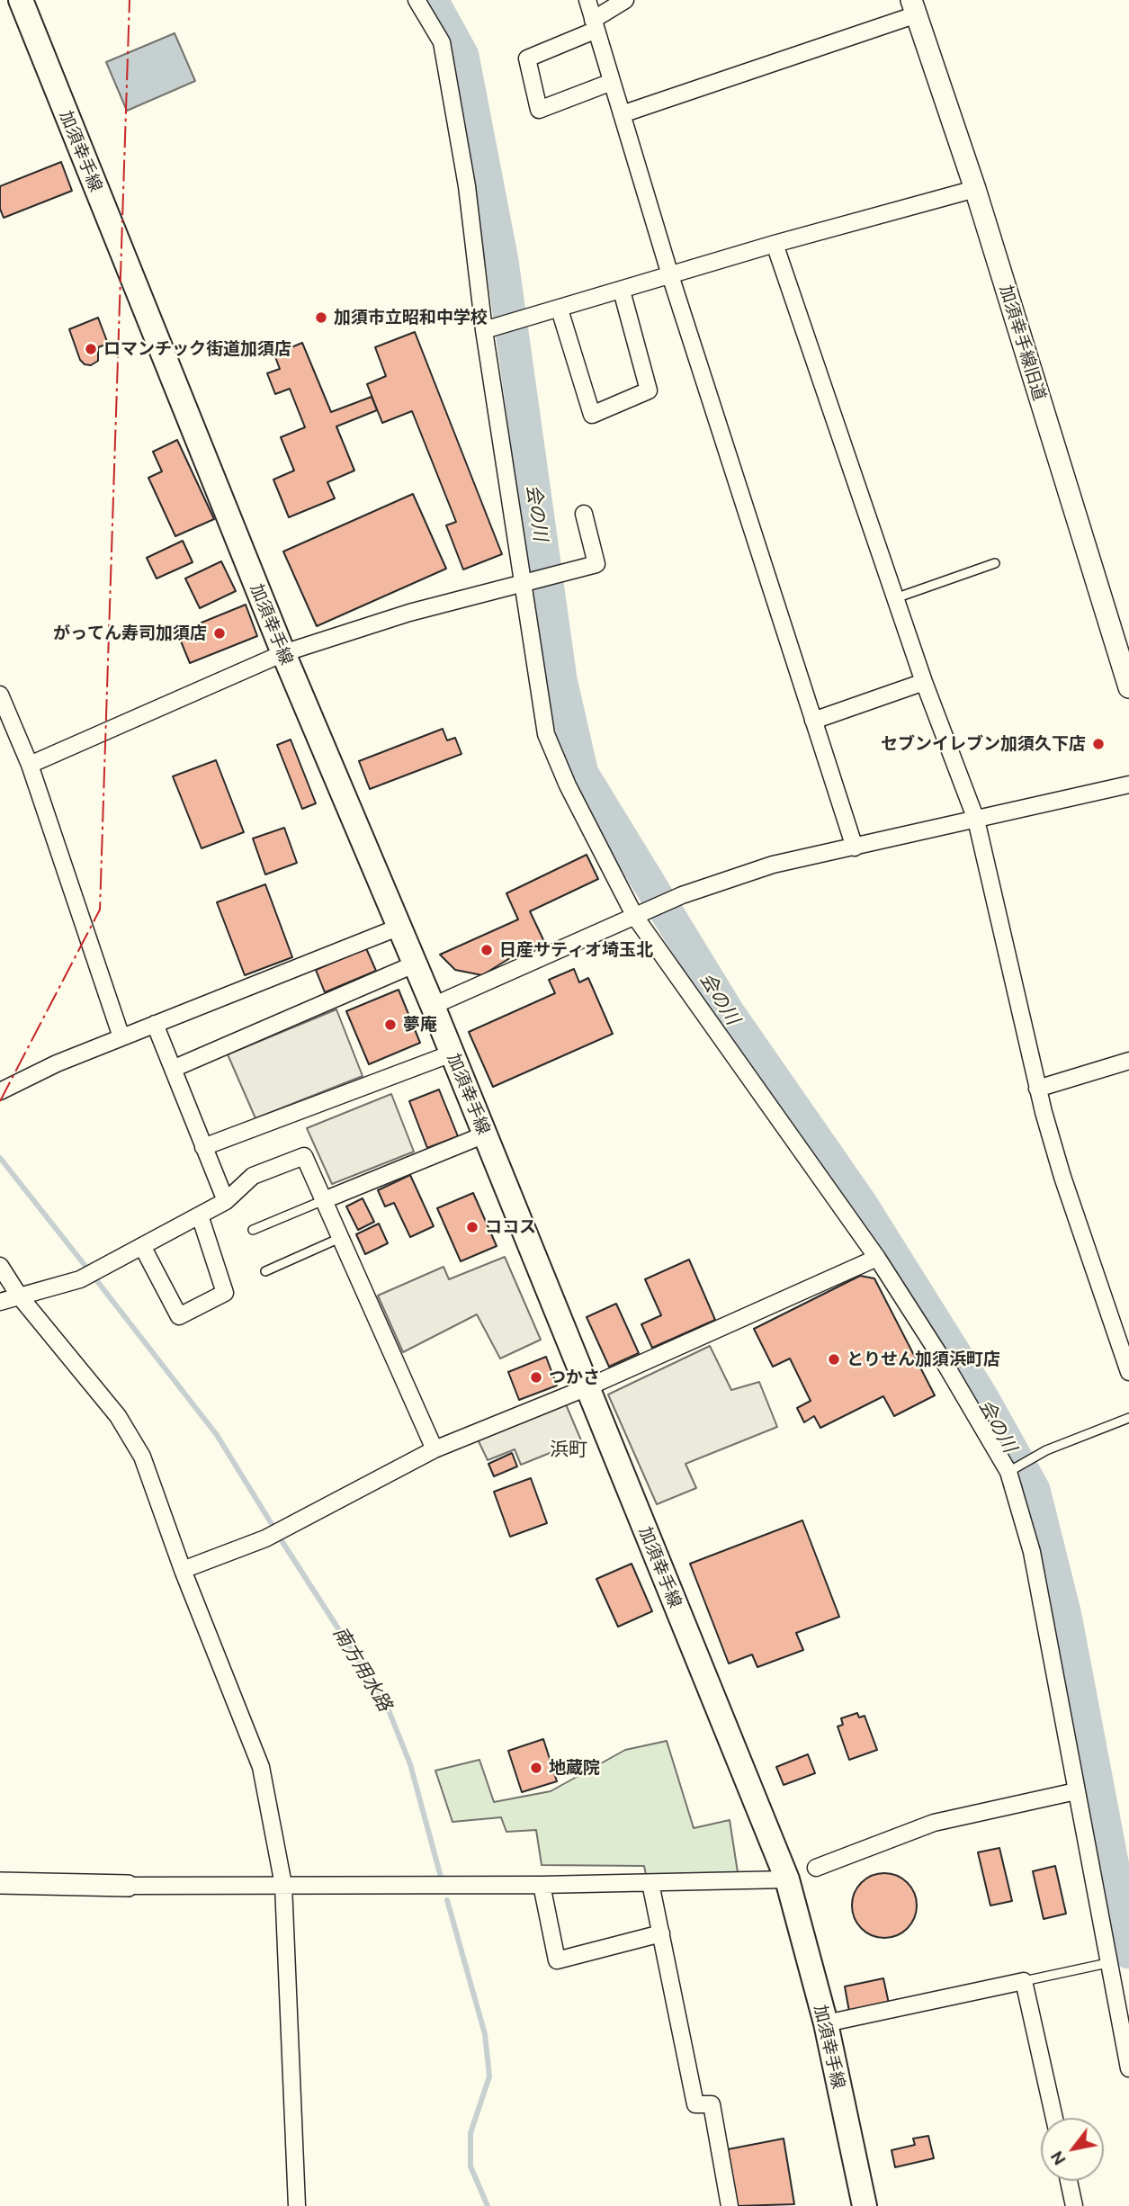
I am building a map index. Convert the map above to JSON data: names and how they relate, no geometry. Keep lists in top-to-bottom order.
{
  "streets": {
    "main road": ["加須幸手線"],
    "street": ["加須幸手線旧道"]
  },
  "districts": ["浜町"],
  "water": ["会の川", "南方用水路"],
  "places": [
    "加須市立昭和中学校",
    "ロマンチック街道加須店",
    "がってん寿司加須店",
    "セブンイレブン加須久下店",
    "日産サティオ埼玉北",
    "夢庵",
    "ココス",
    "とりせん加須浜町店",
    "つかさ",
    "地蔵院"
  ],
  "north": "bottom left"
}
